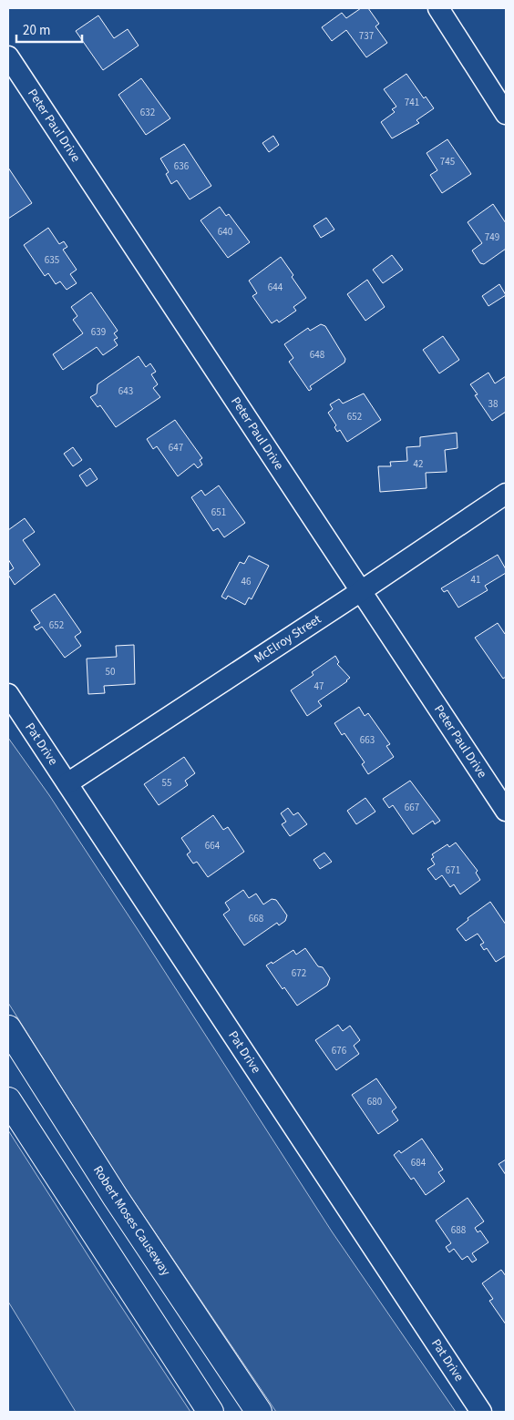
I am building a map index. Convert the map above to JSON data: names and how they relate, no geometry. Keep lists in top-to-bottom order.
{
  "streets": {
    "highway": ["Robert Moses Causeway"],
    "street": ["Peter Paul Drive", "McElroy Street", "Pat Drive"]
  },
  "crossings": [
    ["Peter Paul Drive", "McElroy Street"],
    ["McElroy Street", "Pat Drive"]
  ],
  "house_numbers": [
    "737",
    "741",
    "632",
    "745",
    "636",
    "640",
    "749",
    "635",
    "644",
    "639",
    "648",
    "643",
    "38",
    "652",
    "647",
    "42",
    "651",
    "41",
    "46",
    "652",
    "50",
    "47",
    "663",
    "55",
    "667",
    "664",
    "671",
    "668",
    "672",
    "676",
    "680",
    "684",
    "688"
  ],
  "scale_bar": "20 m"
}
